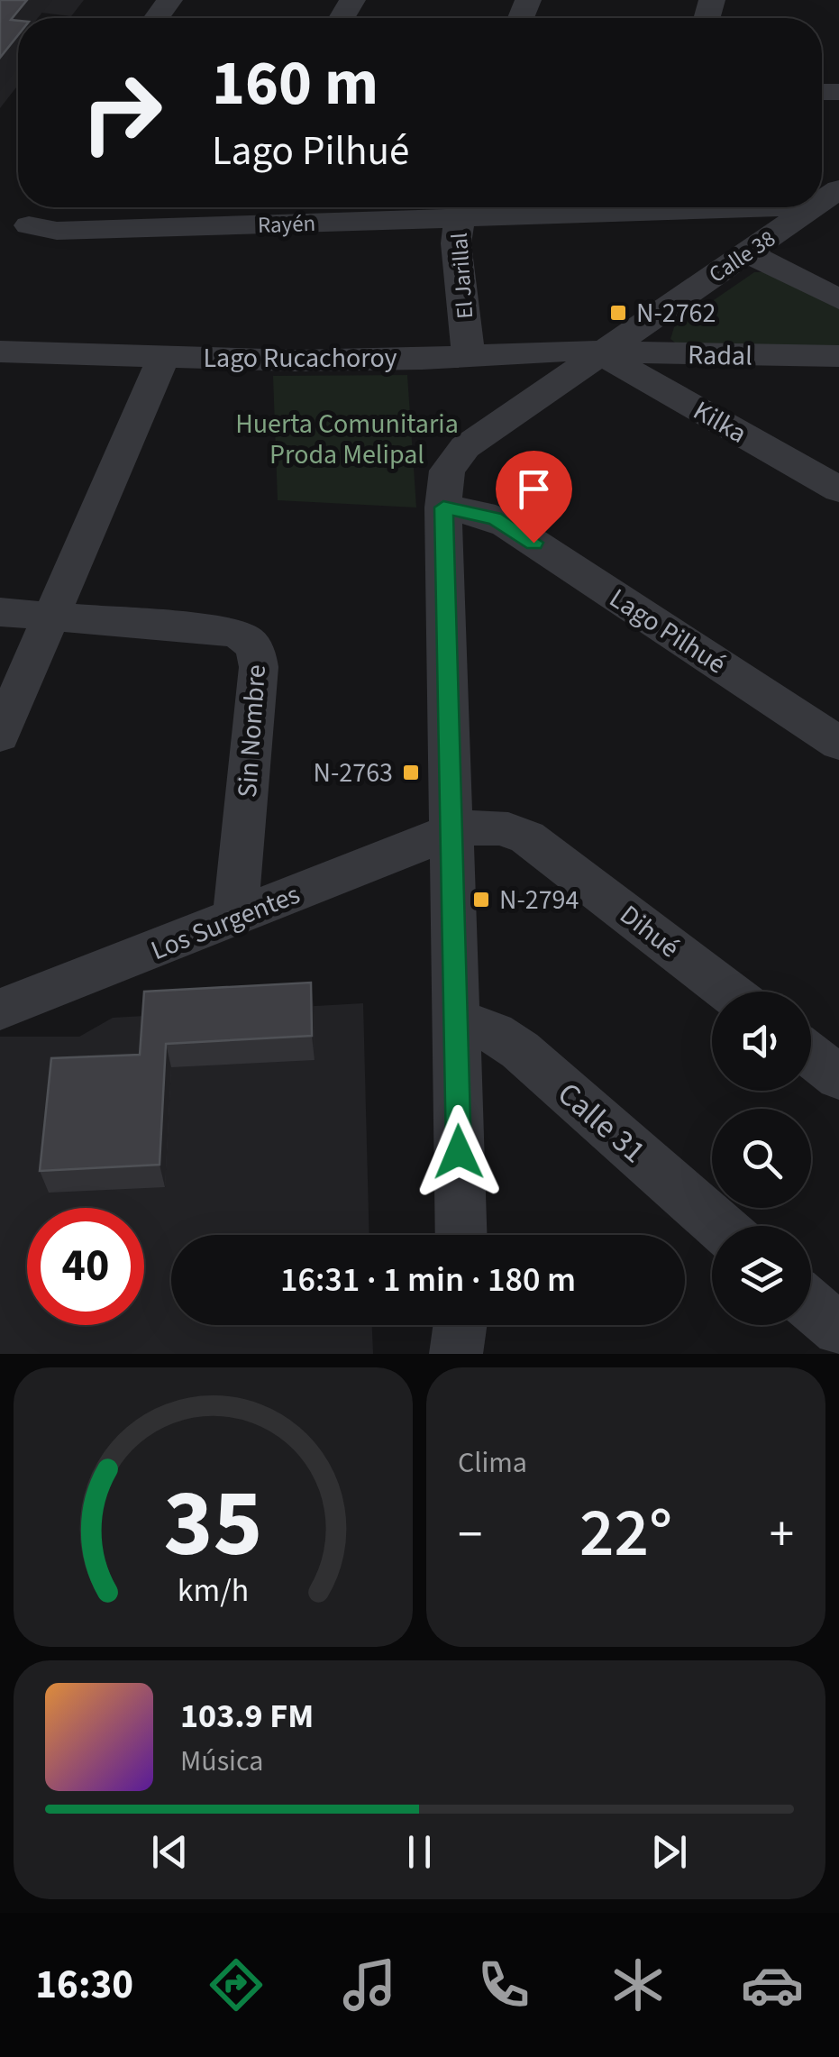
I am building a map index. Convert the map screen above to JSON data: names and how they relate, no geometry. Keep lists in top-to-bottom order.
{
  "streets": {
    "street": [
      "Rayén",
      "Calle 38",
      "El Jarillal",
      "Radal",
      "Lago Rucachoroy",
      "Kilka",
      "Lago Pilhué",
      "Sin Nombre",
      "Los Surgentes",
      "Dihué",
      "Calle 31"
    ]
  },
  "crossings": [
    ["Rayén", "El Jarillal"],
    ["Calle 38", "Radal"],
    ["Calle 38", "Lago Rucachoroy"],
    ["Calle 38", "Kilka"],
    ["El Jarillal", "Lago Rucachoroy"],
    ["Radal", "Lago Rucachoroy"],
    ["Radal", "Kilka"],
    ["Lago Rucachoroy", "Kilka"],
    ["Sin Nombre", "Los Surgentes"],
    ["Los Surgentes", "Dihué"]
  ],
  "parks": ["Huerta Comunitaria Proda Melipal"],
  "places": {
    "transit": ["N-2762", "N-2763", "N-2794"]
  },
  "page": {
    "turn": ["160 m", "Lago Pilhué"],
    "limit": "40",
    "trip": "16:31 · 1 min · 180 m",
    "tile": "Clima",
    "heat": ["−", "22°", "+"],
    "song": ["103.9 FM", "Música"],
    "tabs": "16:30",
    "gauge": ["35", "km/h"]
  }
}
